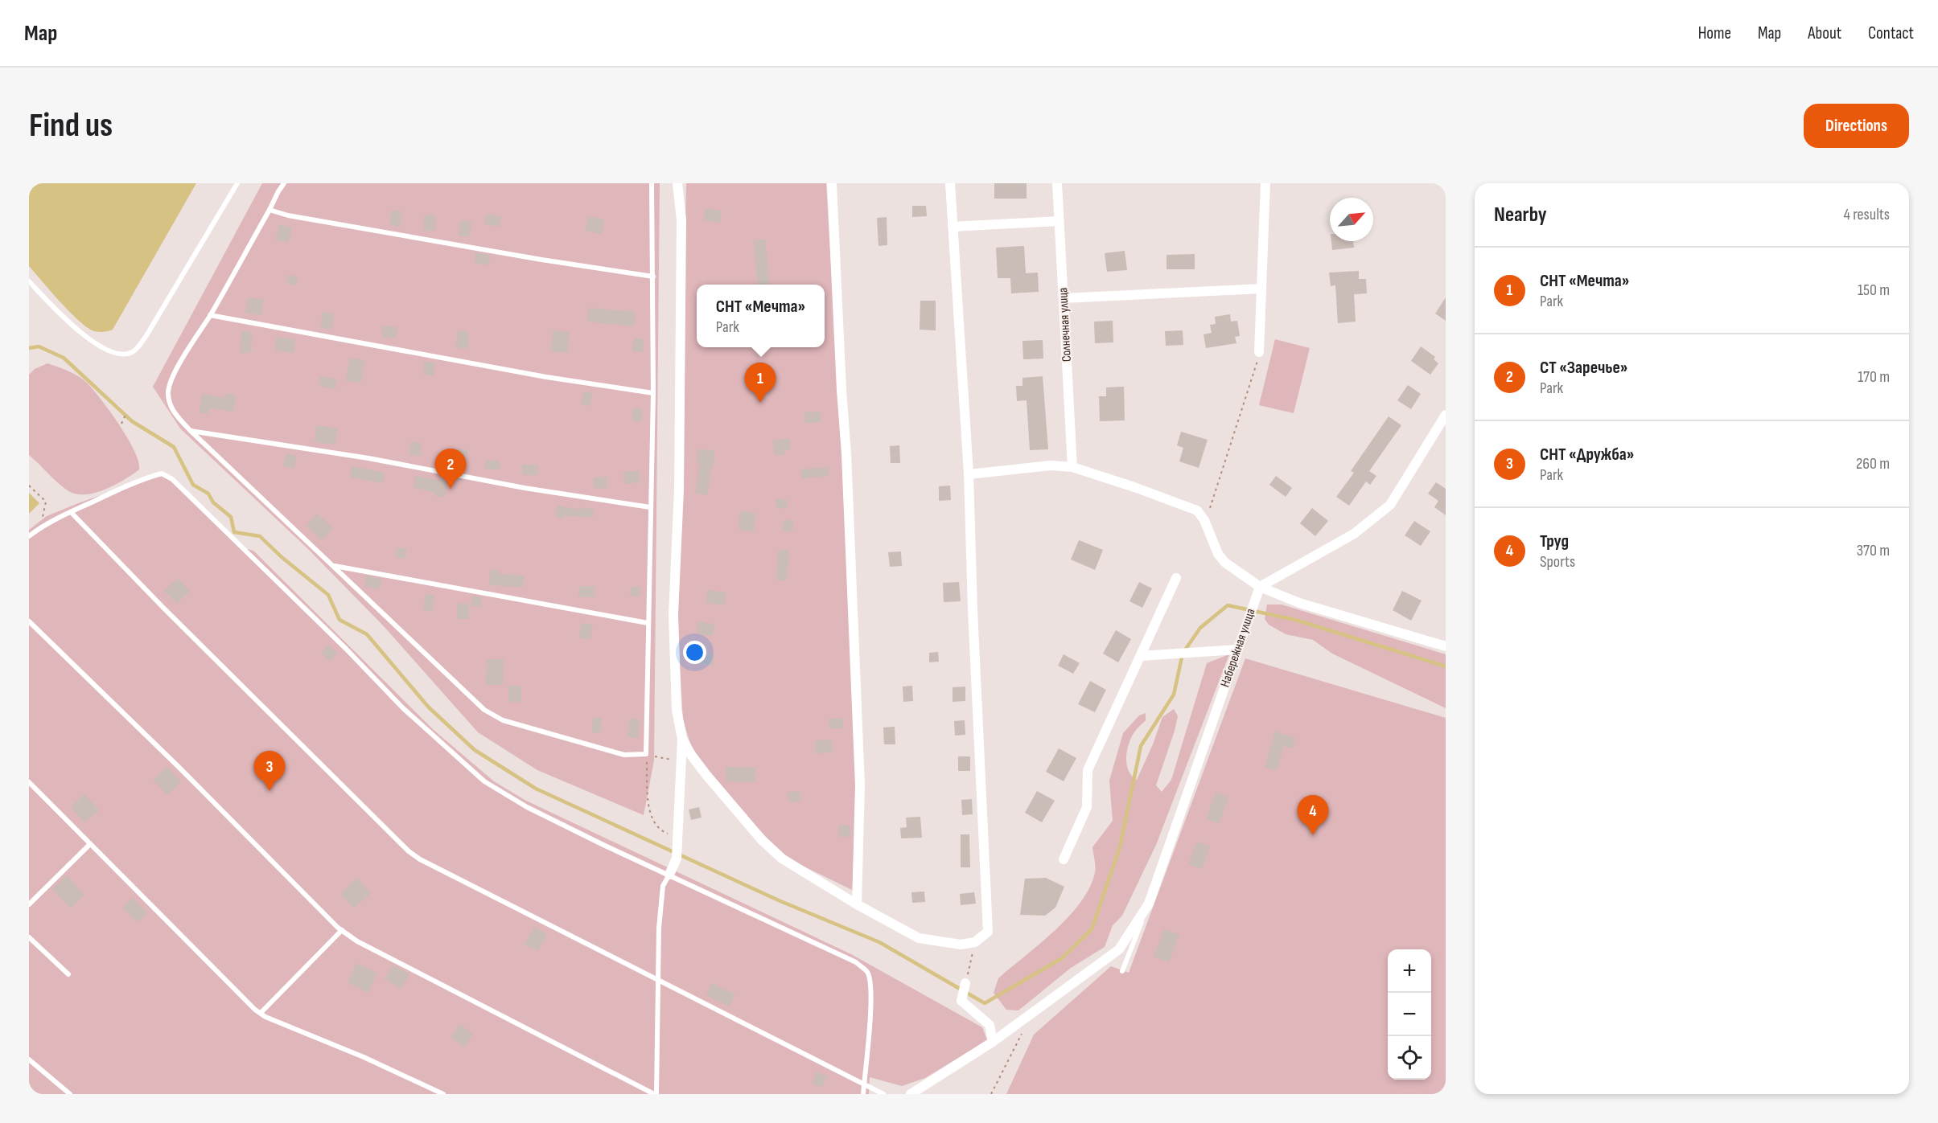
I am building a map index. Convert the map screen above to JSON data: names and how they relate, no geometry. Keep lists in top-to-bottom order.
{
  "streets": {
    "street": ["Солнечная улица", "Набережная улица"]
  },
  "north": "top right",
  "page": {
    "header": "Map",
    "nav": [
      "Home",
      "Map",
      "About",
      "Contact"
    ],
    "buttons": "Directions",
    "title": "Find us",
    "heading": ["Nearby", "4 results"],
    "list": [
      {
        "mark": "1",
        "name": "СНТ «Мечта»",
        "note": "Park",
        "value": "150 m"
      },
      {
        "mark": "2",
        "name": "СТ «Заречье»",
        "note": "Park",
        "value": "170 m"
      },
      {
        "mark": "3",
        "name": "СНТ «Дружба»",
        "note": "Park",
        "value": "260 m"
      },
      {
        "mark": "4",
        "name": "Труд",
        "note": "Sports",
        "value": "370 m"
      }
    ],
    "popup": ["СНТ «Мечта»", "Park"],
    "pins": [
      "1",
      "2",
      "3",
      "4"
    ],
    "map_buttons": ["+", "−"]
  }
}
